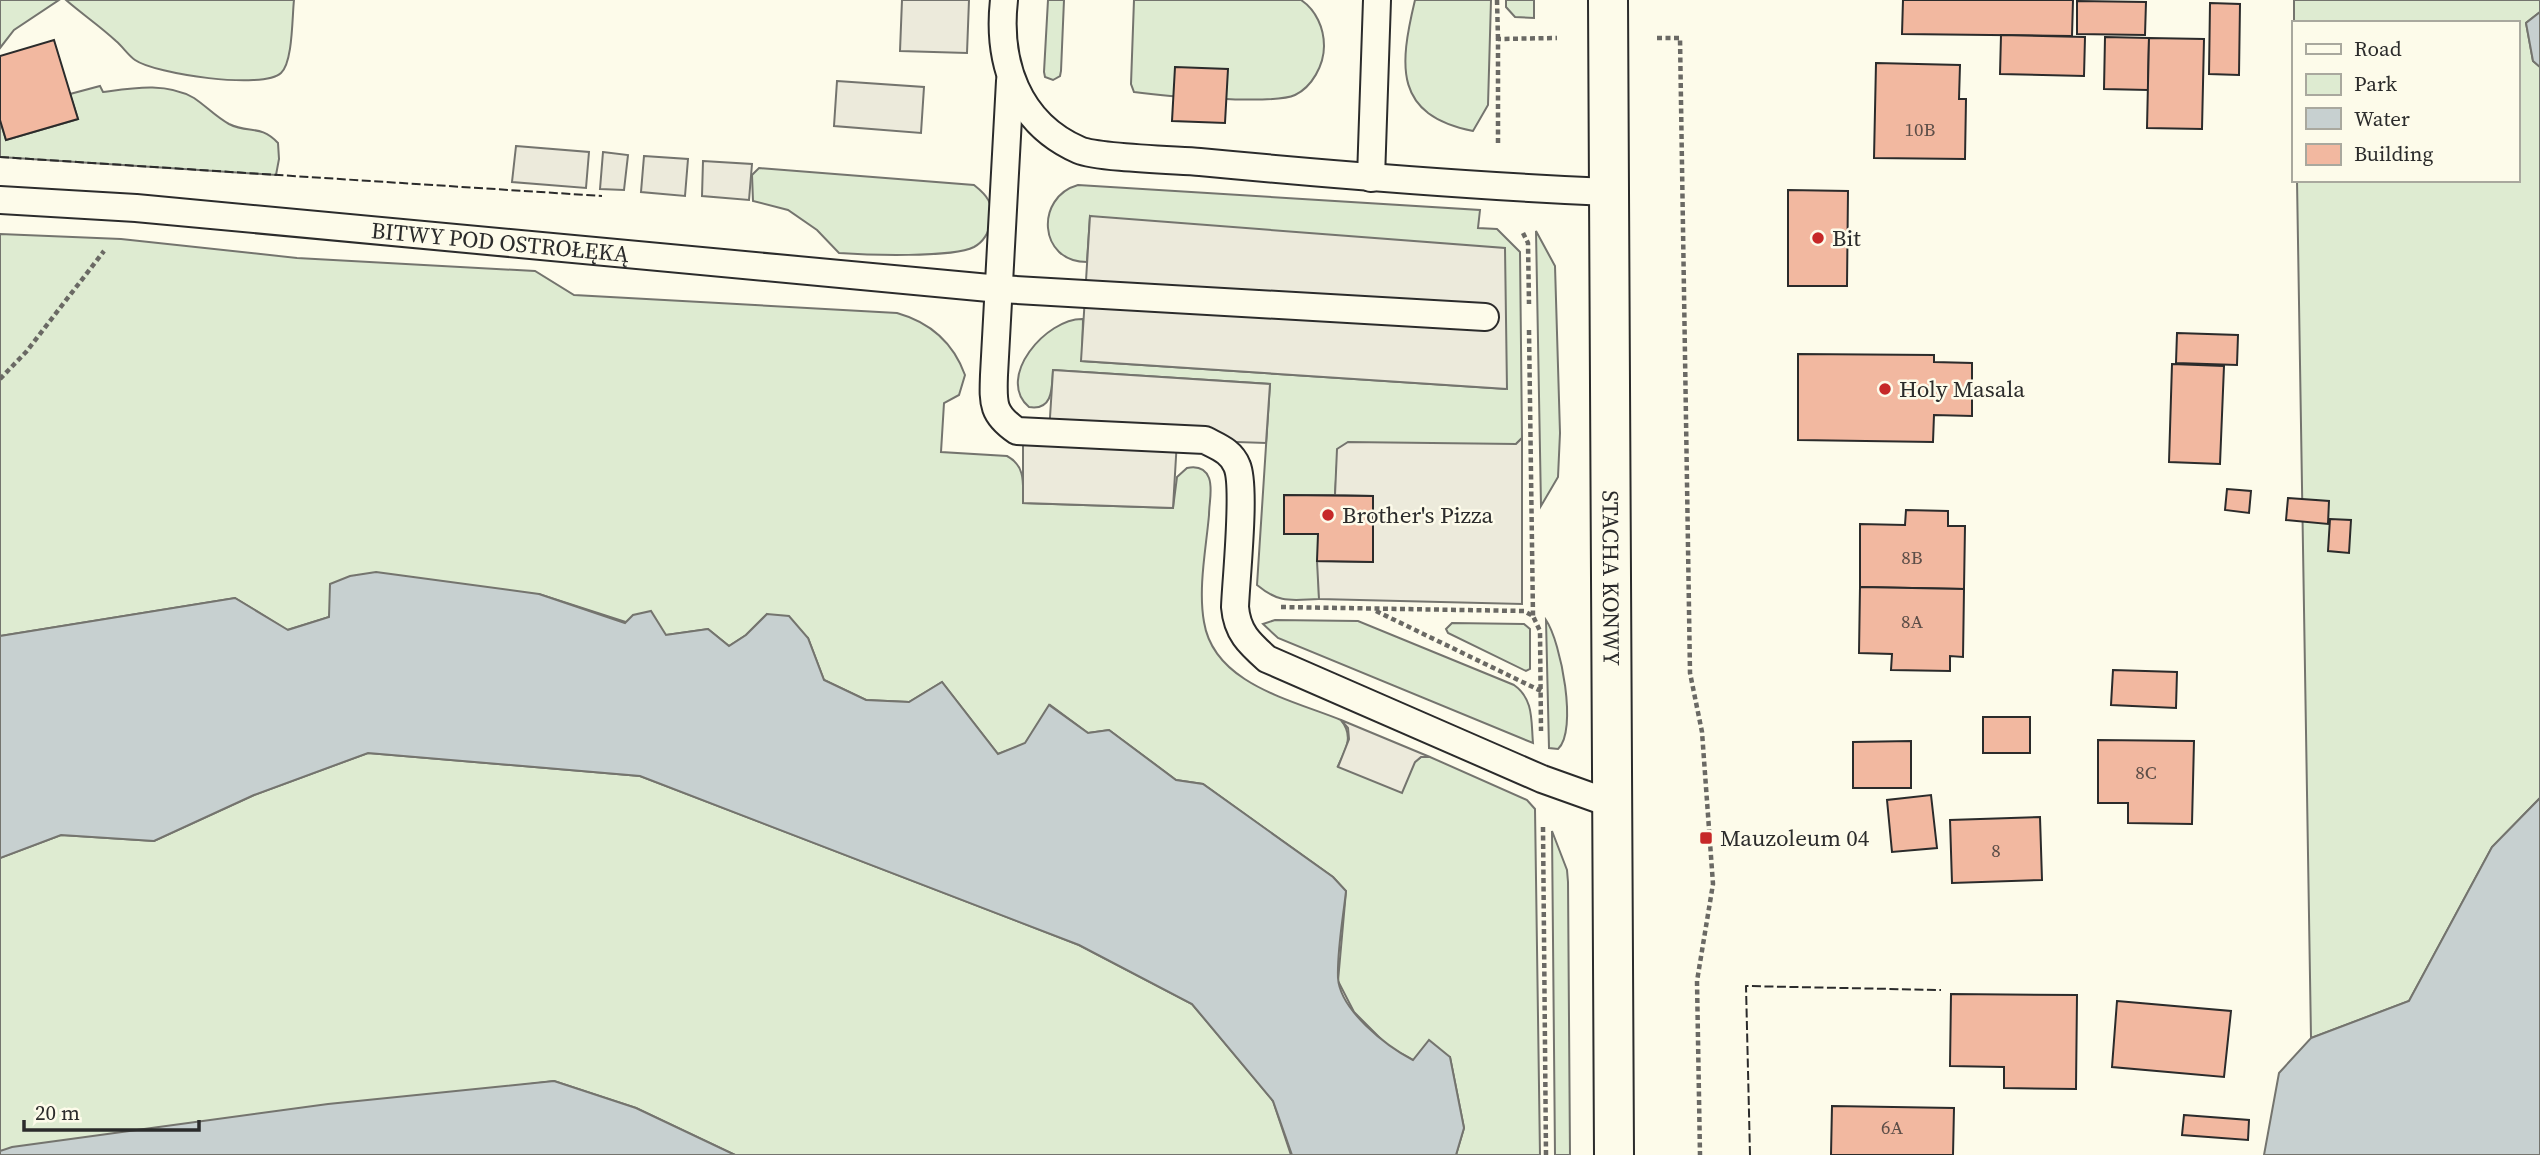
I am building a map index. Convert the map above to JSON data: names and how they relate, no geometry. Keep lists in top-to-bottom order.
{
  "streets": {
    "main road": ["STACHA KONWY"],
    "lane": ["BITWY POD OSTROŁĘKĄ"]
  },
  "places": {
    "other": ["Bit", "Holy Masala", "Brother's Pizza"],
    "transit": ["Mauzoleum 04"]
  },
  "house_numbers": [
    "10B",
    "8B",
    "8A",
    "8C",
    "8",
    "6A"
  ],
  "legend": [
    "Road",
    "Park",
    "Water",
    "Building"
  ],
  "scale_bar": "20 m"
}
